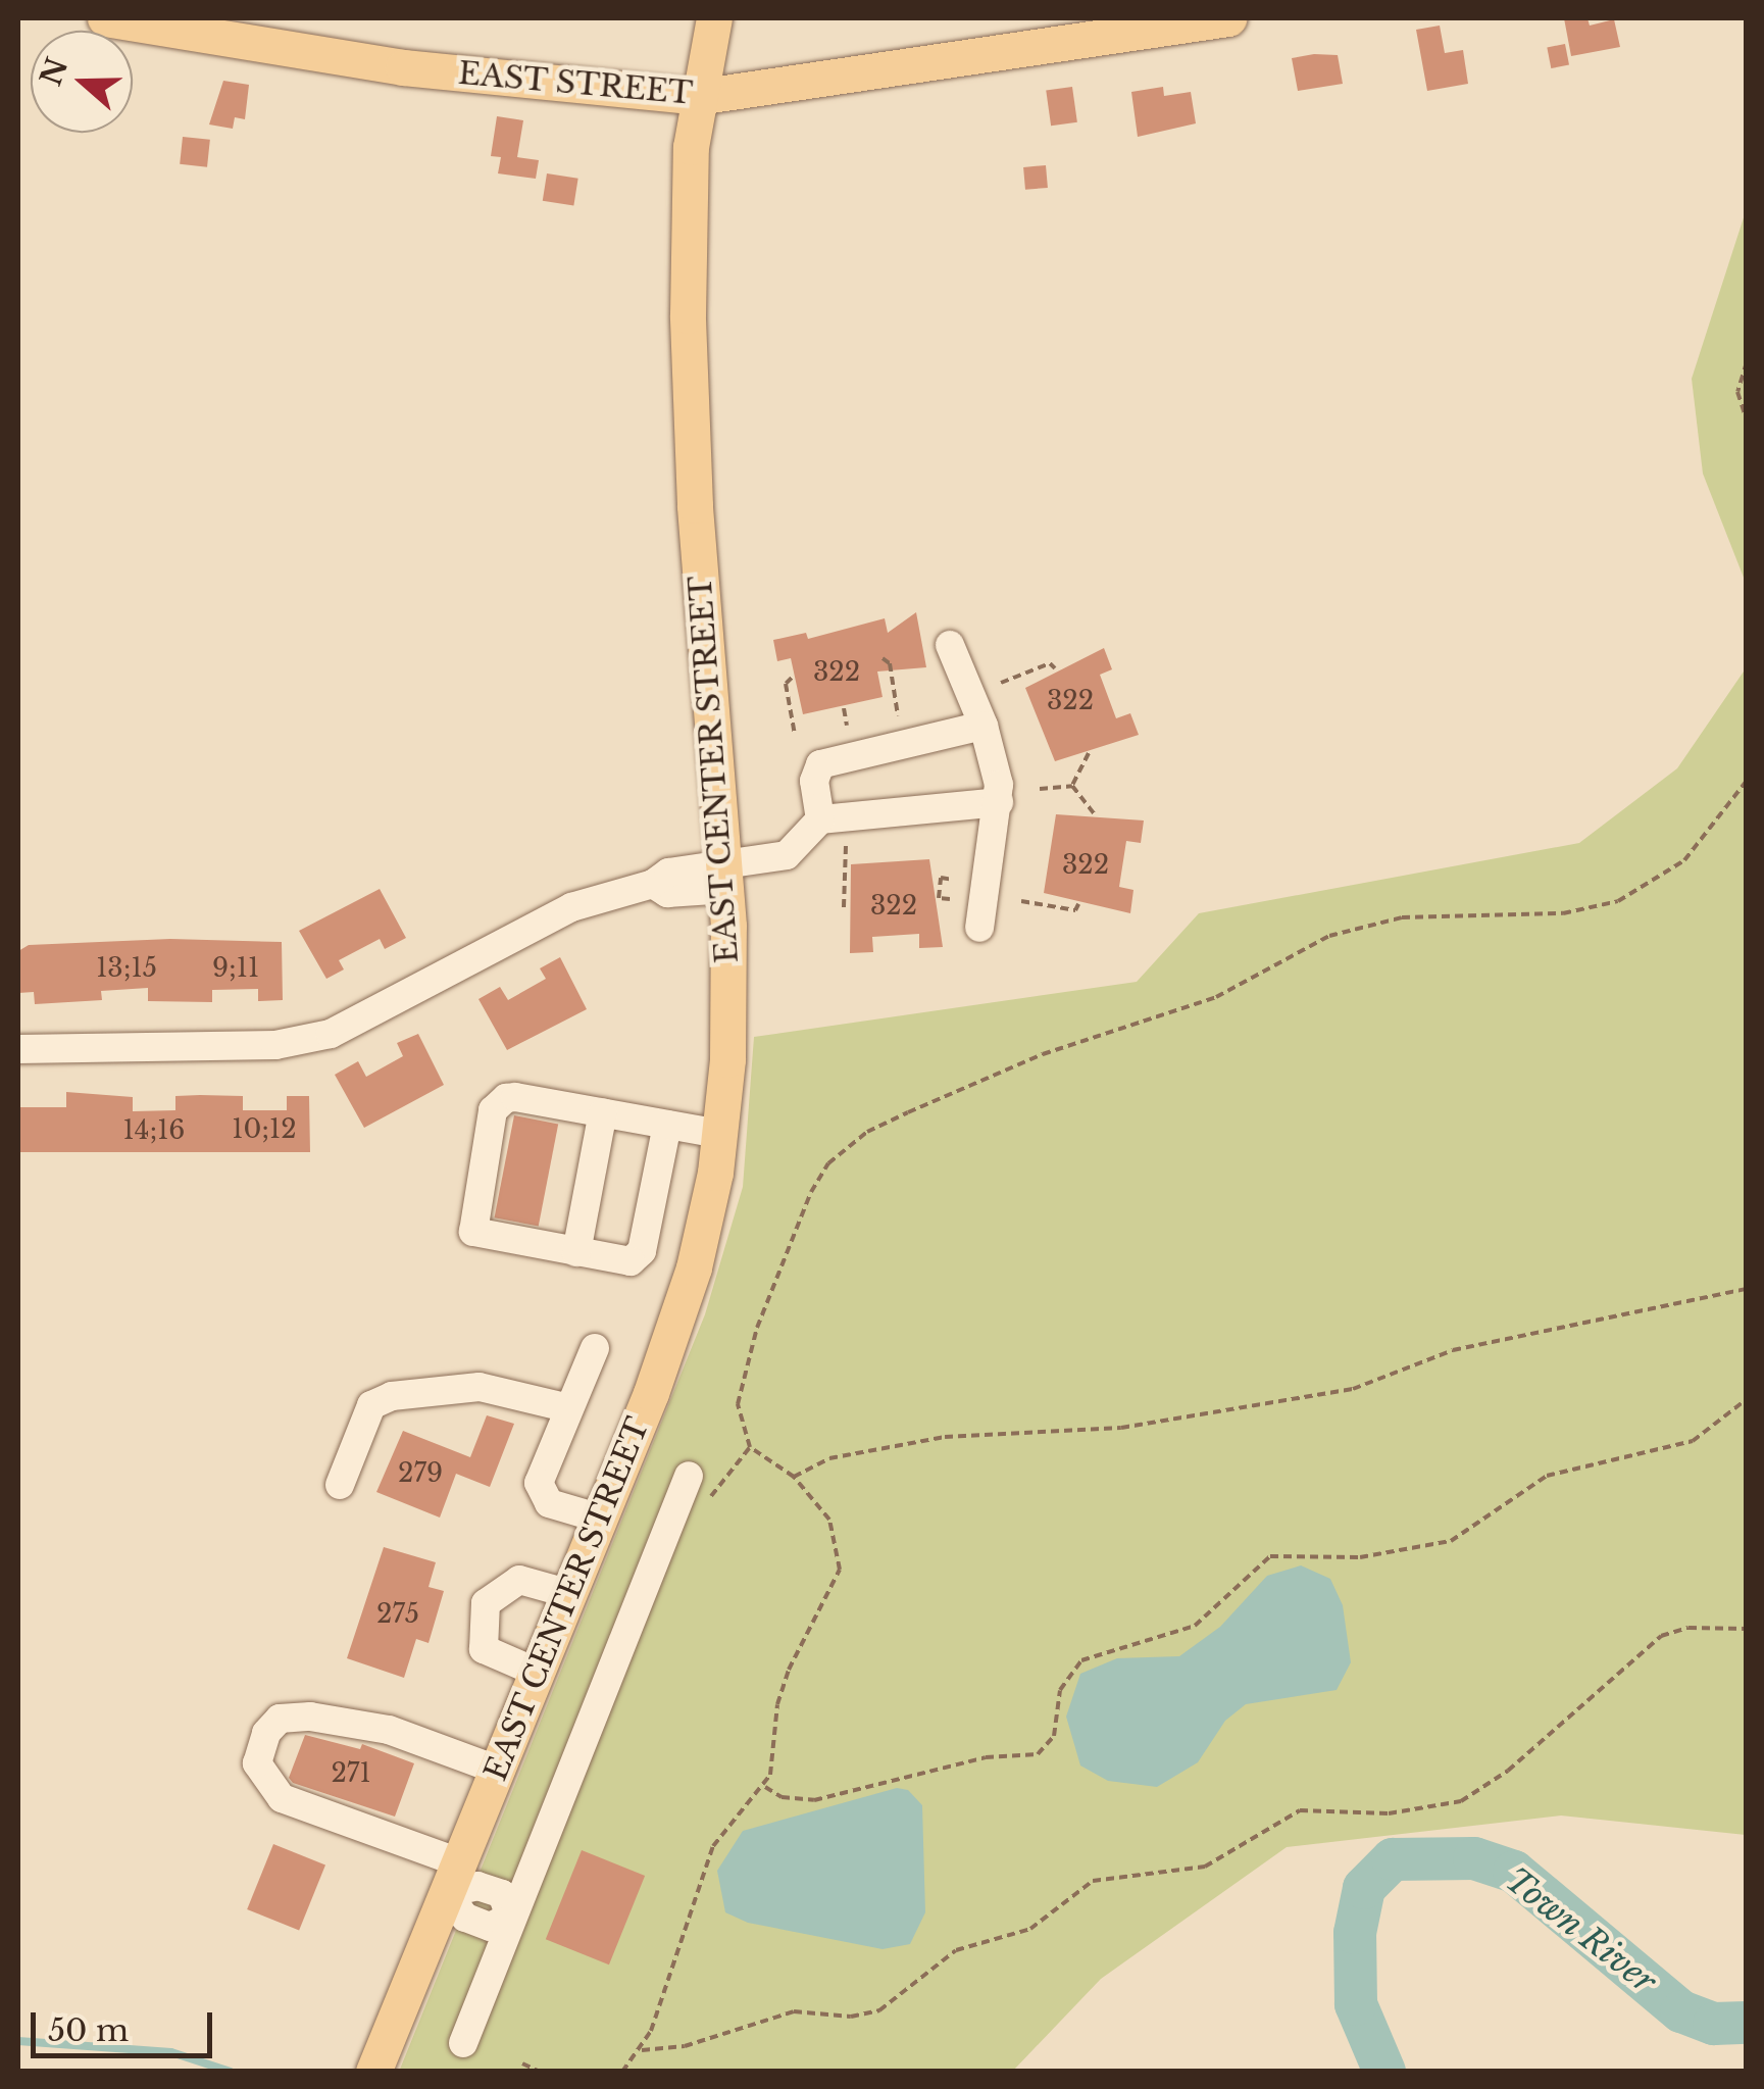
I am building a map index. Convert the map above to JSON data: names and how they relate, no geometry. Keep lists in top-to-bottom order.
{
  "streets": {
    "main road": ["EAST STREET", "EAST CENTER STREET"]
  },
  "crossings": [
    ["EAST STREET", "EAST CENTER STREET"]
  ],
  "water": ["Town River"],
  "house_numbers": [
    "322",
    "322",
    "322",
    "322",
    "13;15",
    "9;11",
    "10;12",
    "14;16",
    "279",
    "275",
    "271"
  ],
  "scale_bar": "50 m",
  "north": "left"
}
